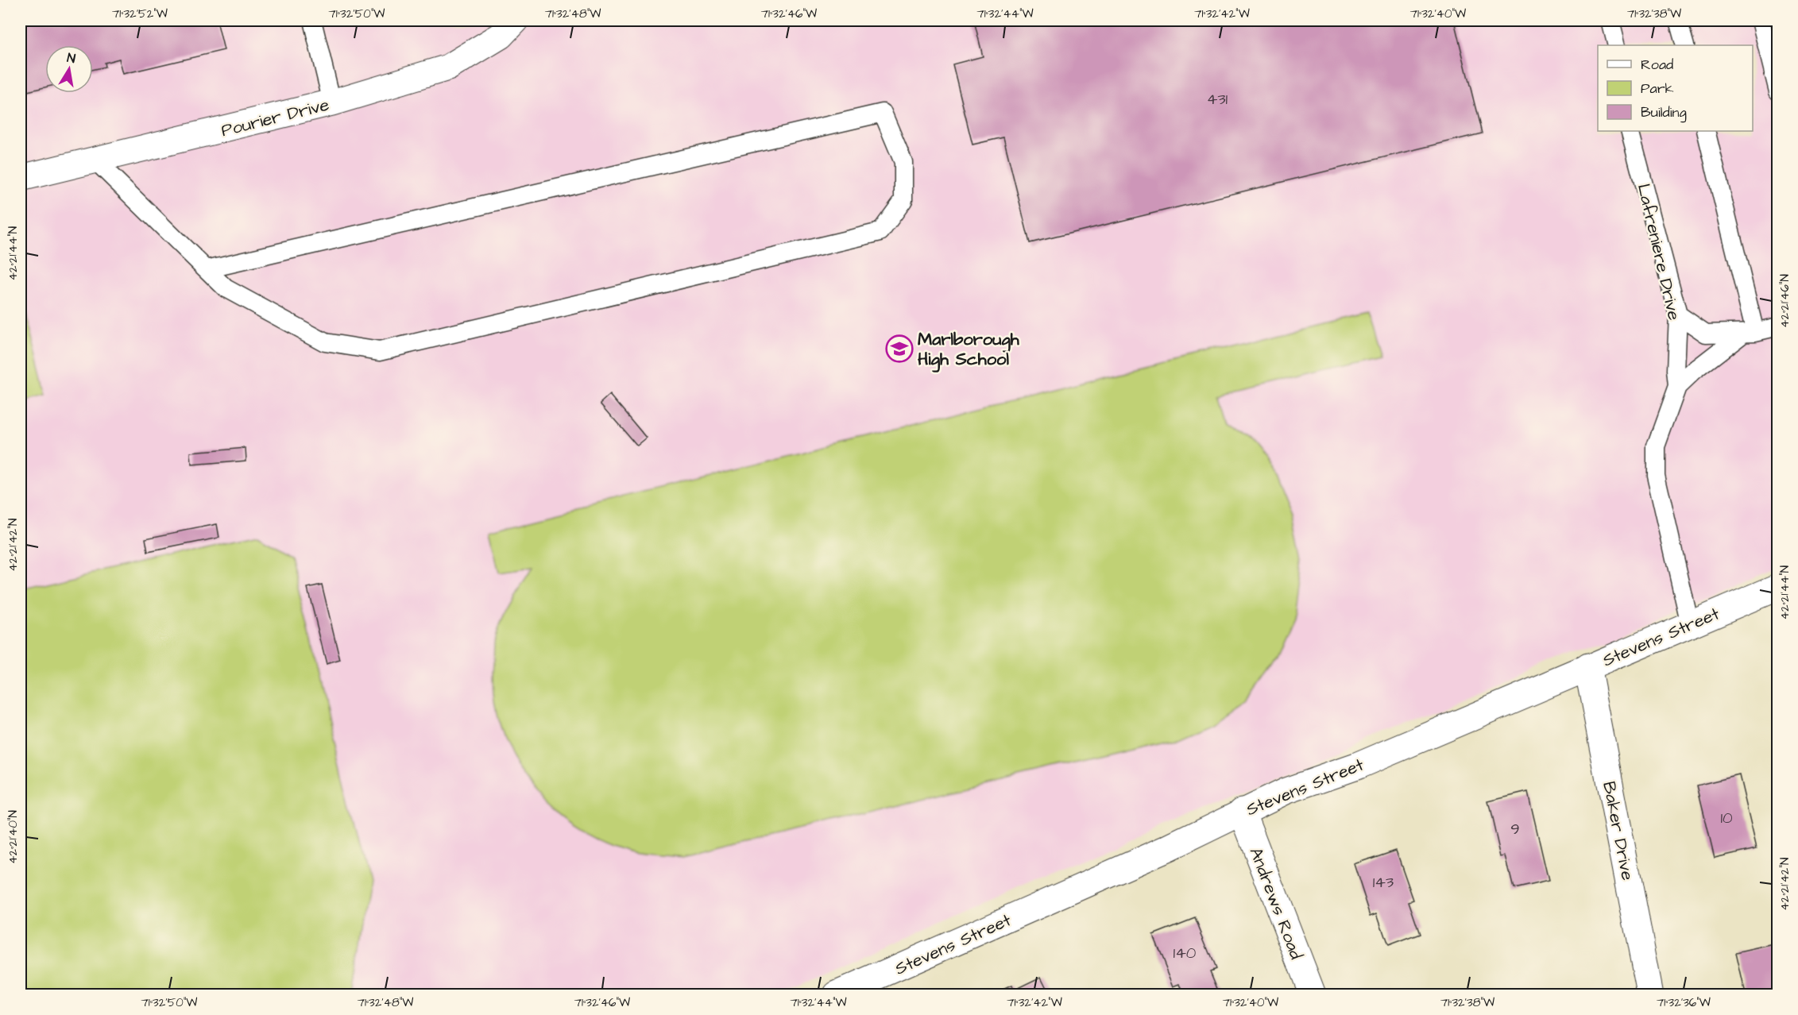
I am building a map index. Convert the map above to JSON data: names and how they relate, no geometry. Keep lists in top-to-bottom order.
{
  "streets": {
    "street": [
      "Pourier Drive",
      "Stevens Street",
      "Baker Drive",
      "Andrews Road"
    ],
    "lane": ["Lafreniere Drive"]
  },
  "crossings": [
    ["Lafreniere Drive", "Stevens Street"],
    ["Stevens Street", "Baker Drive"],
    ["Stevens Street", "Andrews Road"]
  ],
  "places": {
    "school or university": ["Marlborough High School"]
  },
  "house_numbers": [
    "431",
    "10",
    "9",
    "143",
    "140"
  ],
  "legend": ["Road", "Park", "Building"],
  "north": "top",
  "coordinates": [
    "71°32'52\"W",
    "71°32'50\"W",
    "71°32'48\"W",
    "71°32'46\"W",
    "71°32'44\"W",
    "71°32'42\"W",
    "71°32'40\"W",
    "71°32'38\"W",
    "42°21'44\"N",
    "42°21'46\"N",
    "42°21'42\"N",
    "42°21'40\"N",
    "71°32'36\"W"
  ]
}
